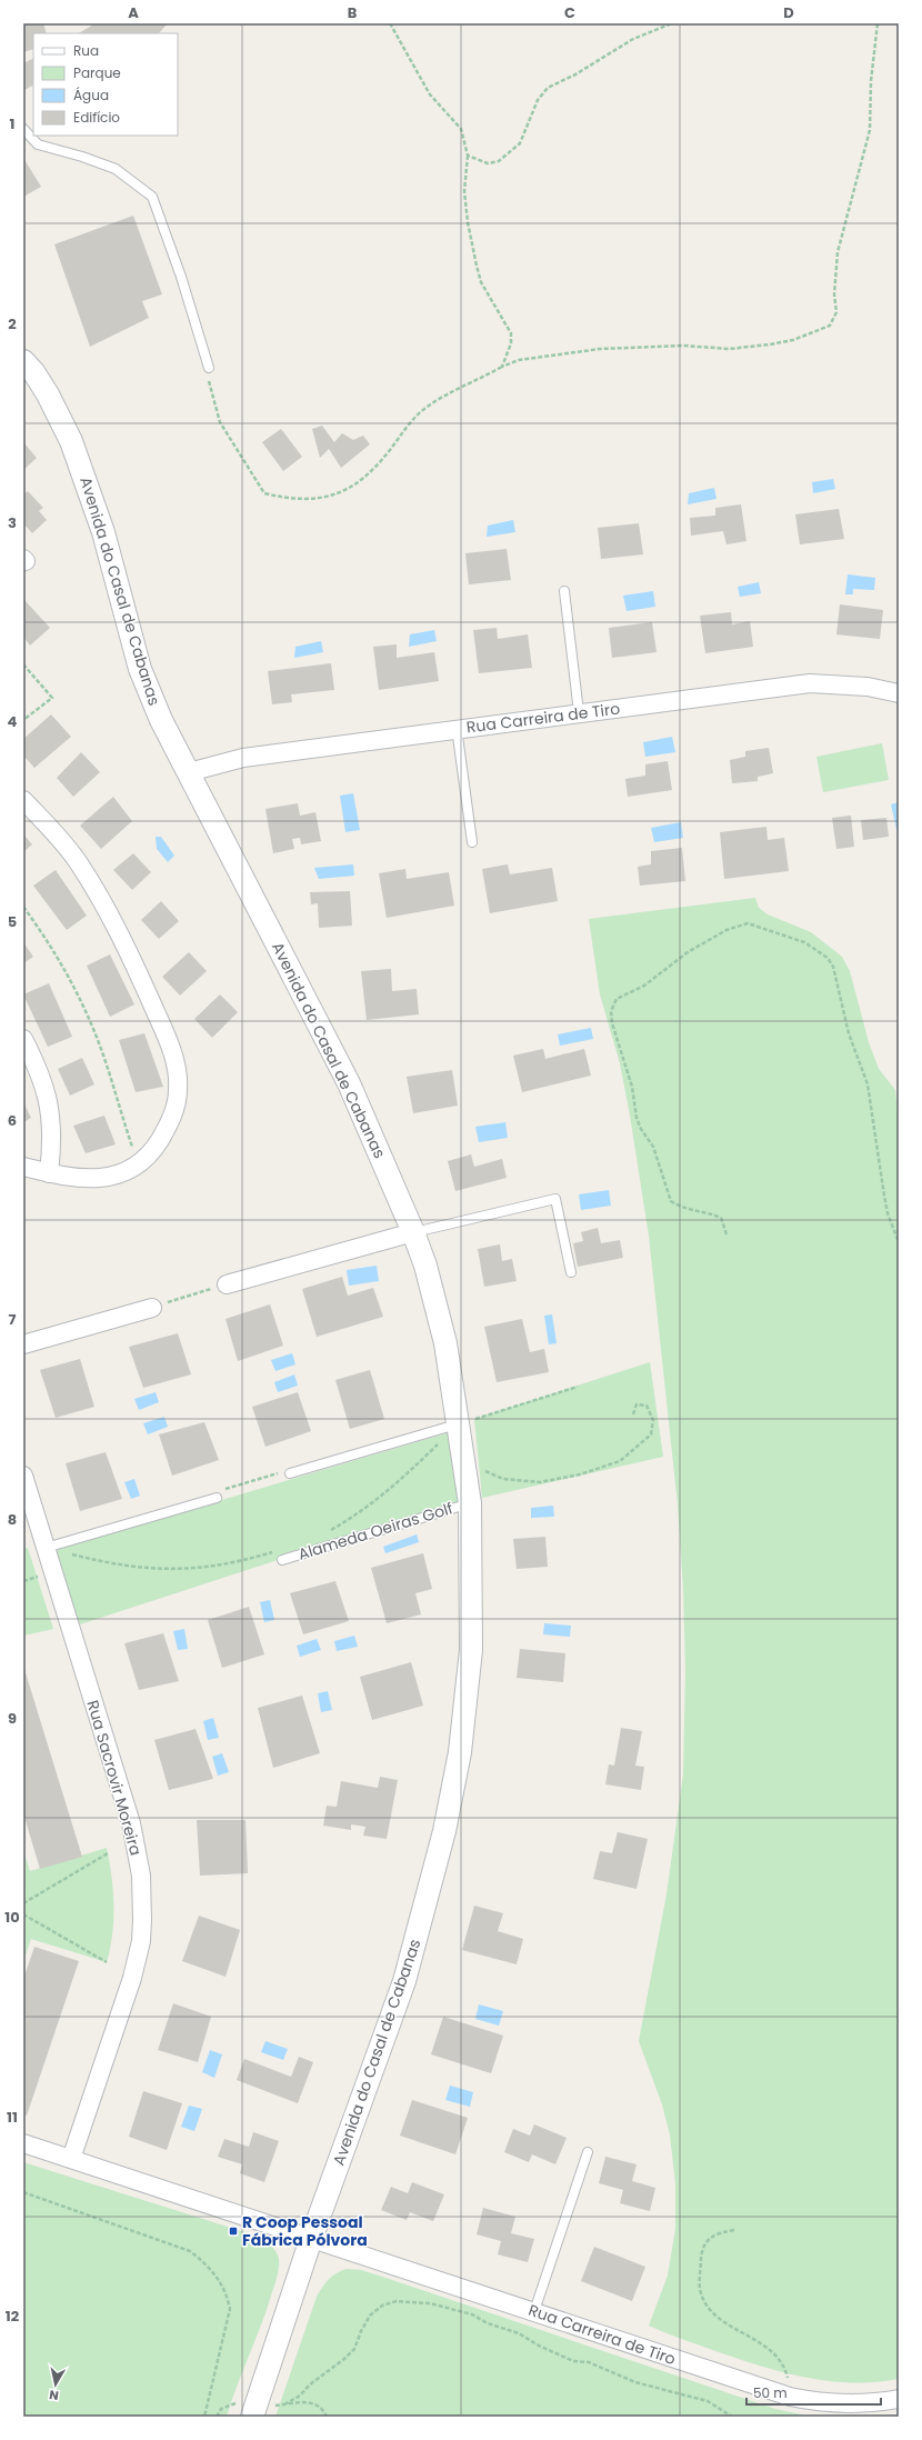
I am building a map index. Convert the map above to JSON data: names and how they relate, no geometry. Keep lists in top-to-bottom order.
{
  "streets": {
    "street": ["Avenida do Casal de Cabanas", "Rua Carreira de Tiro", "Rua Sacrovir Moreira"],
    "lane": ["Alameda Oeiras Golf"]
  },
  "crossings": [
    ["Avenida do Casal de Cabanas", "Rua Carreira de Tiro"],
    ["Avenida do Casal de Cabanas", "Alameda Oeiras Golf"],
    ["Rua Carreira de Tiro", "Rua Sacrovir Moreira"],
    ["Alameda Oeiras Golf", "Rua Sacrovir Moreira"]
  ],
  "places": {
    "transit": ["R Coop Pessoal Fábrica Pólvora"]
  },
  "legend": [
    "Rua",
    "Parque",
    "Água",
    "Edifício"
  ],
  "scale_bar": "50 m",
  "north": "bottom",
  "grid": {
    "columns": [
      "A",
      "B",
      "C",
      "D"
    ],
    "rows": [
      "1",
      "2",
      "3",
      "4",
      "5",
      "6",
      "7",
      "8",
      "9",
      "10",
      "11",
      "12"
    ]
  }
}
